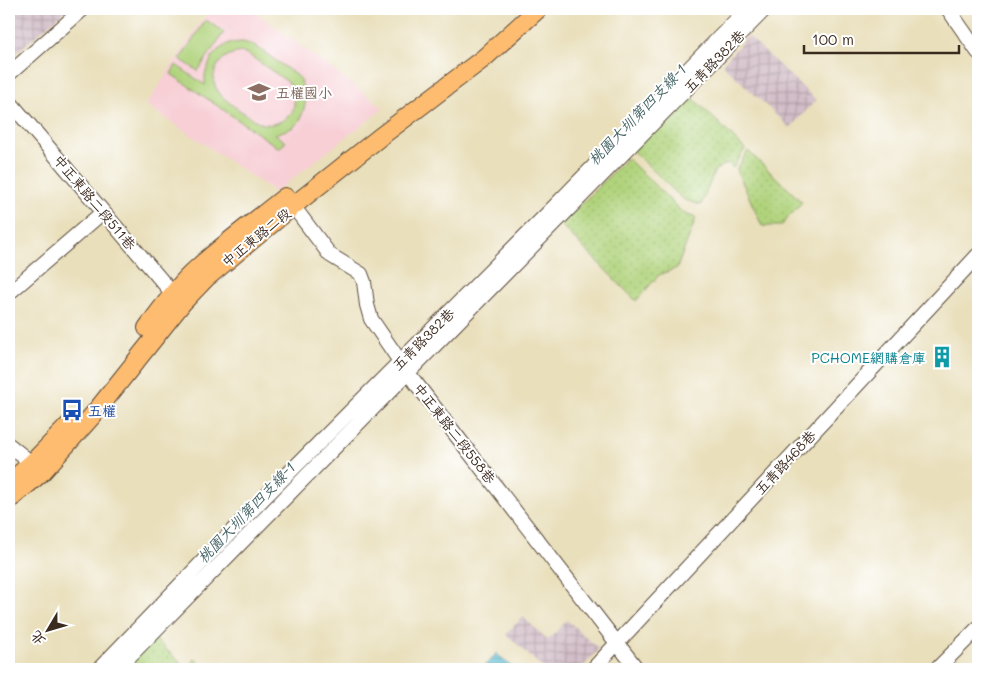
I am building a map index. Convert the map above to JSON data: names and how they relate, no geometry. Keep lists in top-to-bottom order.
{
  "streets": {
    "main road": ["中正東路二段"],
    "street": [
      "五青路382巷",
      "中正東路二段511巷",
      "中正東路二段558巷",
      "五青路468巷"
    ]
  },
  "crossings": [
    ["五青路382巷", "中正東路二段558巷"],
    ["中正東路二段511巷", "中正東路二段"],
    ["中正東路二段", "中正東路二段558巷"],
    ["中正東路二段558巷", "五青路468巷"]
  ],
  "water": ["桃園大圳第四支線-1"],
  "places": {
    "school or university": ["五權國小"],
    "building": ["PCHOME網購倉庫"],
    "bus stop": ["五權"]
  },
  "scale_bar": "100 m",
  "north": "bottom left"
}
